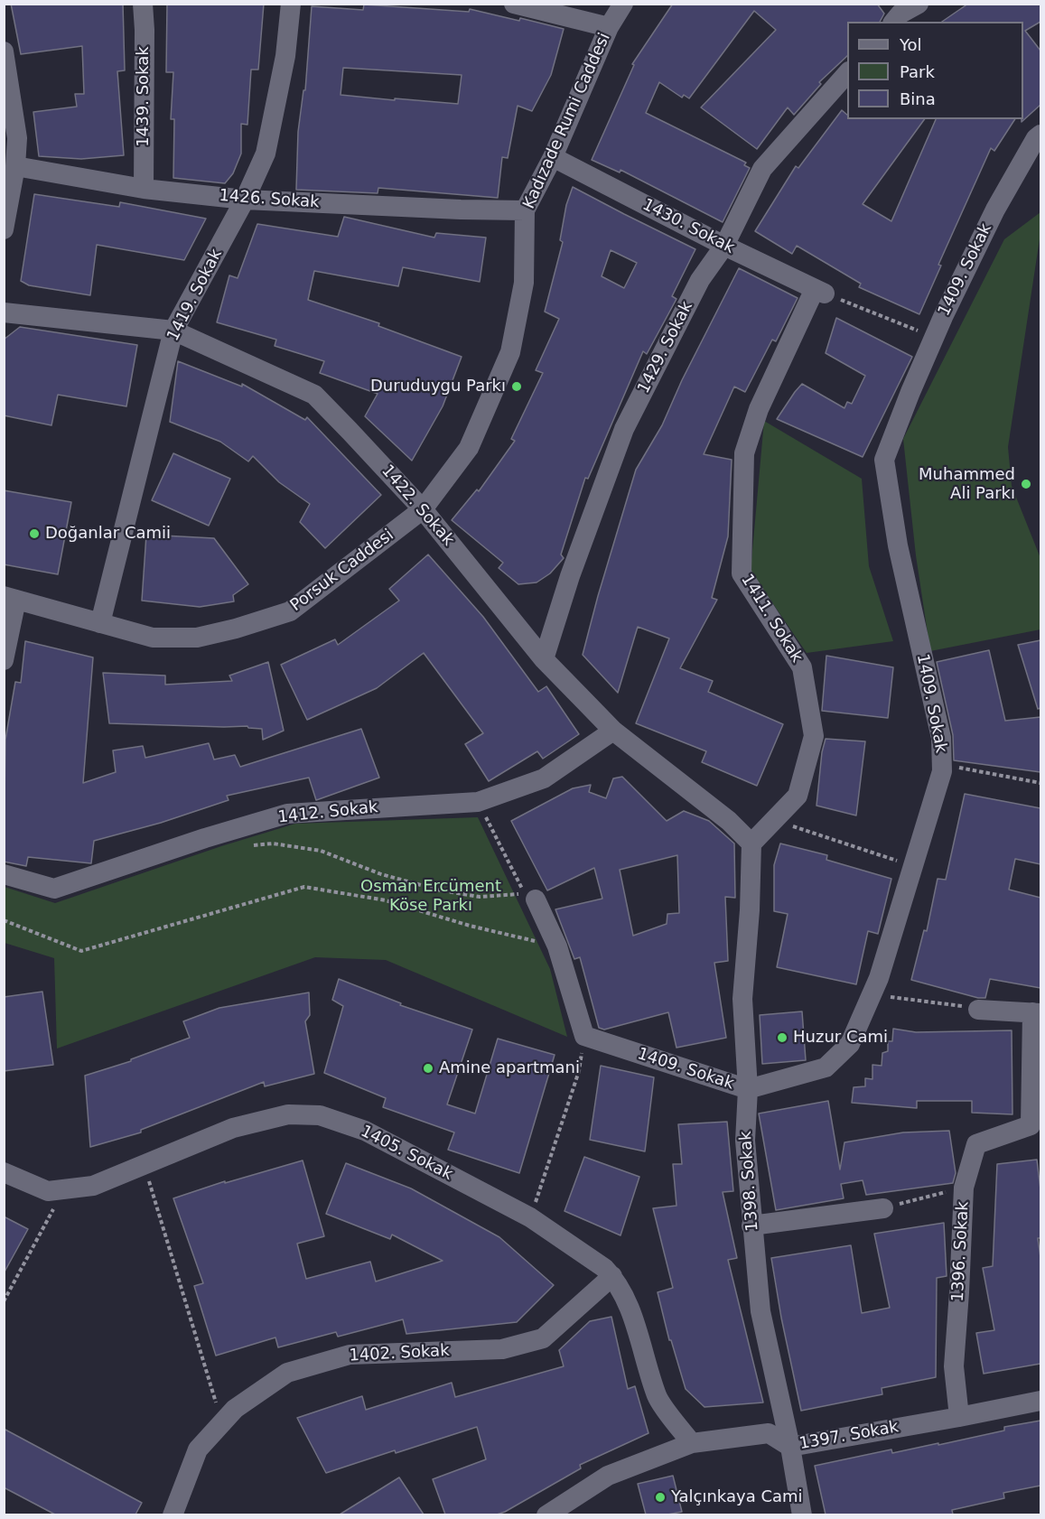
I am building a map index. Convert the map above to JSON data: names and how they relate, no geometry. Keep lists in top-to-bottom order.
{
  "streets": {
    "street": [
      "1439. Sokak",
      "Kadızade Rumi Caddesi",
      "1426. Sokak",
      "1430. Sokak",
      "1409. Sokak",
      "1419. Sokak",
      "1429. Sokak",
      "1422. Sokak",
      "Porsuk Caddesi",
      "1411. Sokak",
      "1412. Sokak",
      "1405. Sokak",
      "1398. Sokak",
      "1396. Sokak",
      "1402. Sokak",
      "1397. Sokak"
    ]
  },
  "crossings": [
    ["1439. Sokak", "1426. Sokak"],
    ["Kadızade Rumi Caddesi", "1426. Sokak"],
    ["Kadızade Rumi Caddesi", "1430. Sokak"],
    ["Kadızade Rumi Caddesi", "1422. Sokak"],
    ["Kadızade Rumi Caddesi", "Porsuk Caddesi"],
    ["1426. Sokak", "1419. Sokak"],
    ["1430. Sokak", "1429. Sokak"],
    ["1430. Sokak", "1411. Sokak"],
    ["1409. Sokak", "1398. Sokak"],
    ["1419. Sokak", "1422. Sokak"],
    ["1419. Sokak", "Porsuk Caddesi"],
    ["1429. Sokak", "1422. Sokak"],
    ["1422. Sokak", "Porsuk Caddesi"],
    ["1422. Sokak", "1411. Sokak"],
    ["1422. Sokak", "1412. Sokak"],
    ["1422. Sokak", "1398. Sokak"],
    ["1411. Sokak", "1398. Sokak"],
    ["1405. Sokak", "1402. Sokak"],
    ["1405. Sokak", "1397. Sokak"],
    ["1398. Sokak", "1397. Sokak"],
    ["1396. Sokak", "1397. Sokak"]
  ],
  "parks": ["Osman Ercüment Köse Parkı"],
  "places": [
    "Duruduygu Parkı",
    "Muhammed Ali Parkı",
    "Doğanlar Camii",
    "Huzur Cami",
    "Amine apartmani",
    "Yalçınkaya Cami"
  ],
  "legend": ["Yol", "Park", "Bina"]
}
